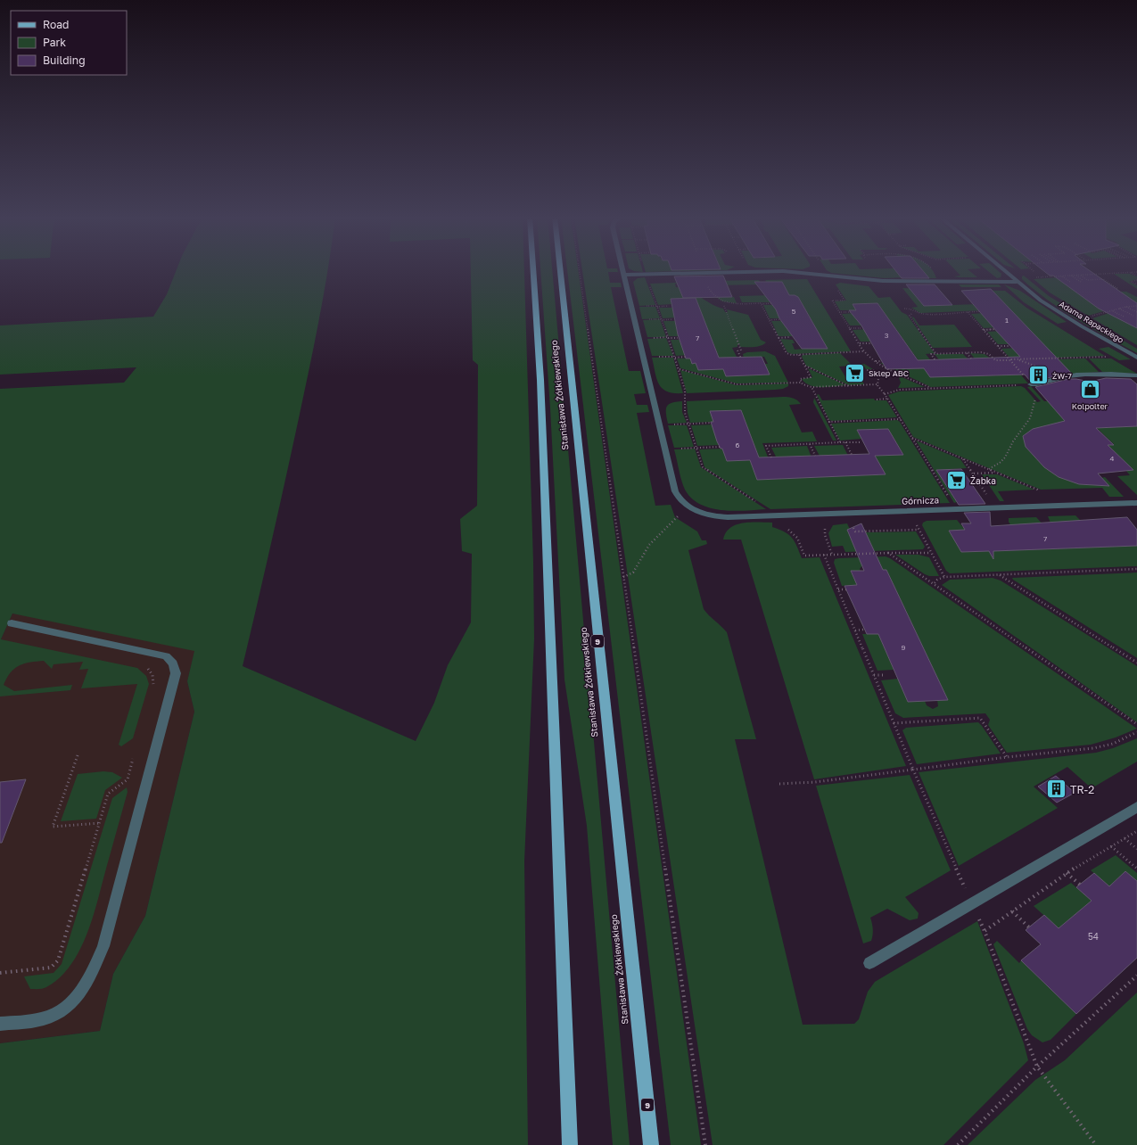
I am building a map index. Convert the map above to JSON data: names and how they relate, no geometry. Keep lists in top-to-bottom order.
{
  "streets": {
    "main road": ["Stanisława Żółkiewskiego", "9"],
    "street": ["Adama Rapackiego", "Górnicza"]
  },
  "places": {
    "supermarket": ["Sklep ABC", "Żabka"],
    "building": ["ŻW-7", "TR-2"],
    "shop": ["Kolpolter"]
  },
  "house_numbers": [
    "5",
    "1",
    "3",
    "7",
    "6",
    "4",
    "7",
    "9",
    "54"
  ],
  "legend": ["Road", "Park", "Building"]
}
